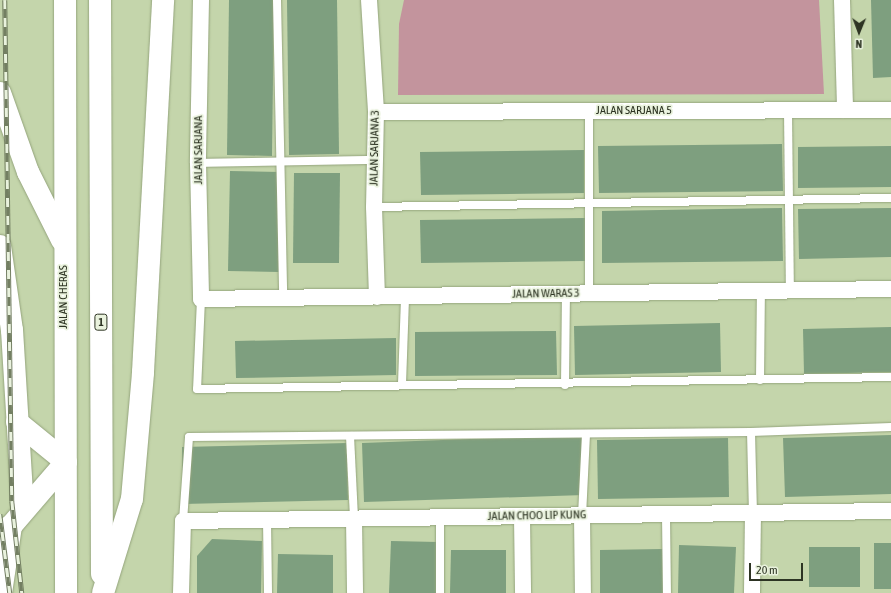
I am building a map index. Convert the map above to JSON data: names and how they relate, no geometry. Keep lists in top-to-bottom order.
{
  "streets": {
    "highway": ["JALAN CHERAS", "1"],
    "street": [
      "JALAN SARJANA 5",
      "JALAN SARJANA 3",
      "JALAN SARJANA",
      "JALAN WARAS 3",
      "JALAN CHOO LIP KUNG"
    ]
  },
  "crossings": [
    ["JALAN SARJANA 5", "JALAN SARJANA 3"],
    ["JALAN SARJANA 3", "JALAN WARAS 3"],
    ["JALAN SARJANA", "JALAN WARAS 3"]
  ],
  "scale_bar": "20 m",
  "north": "bottom"
}
